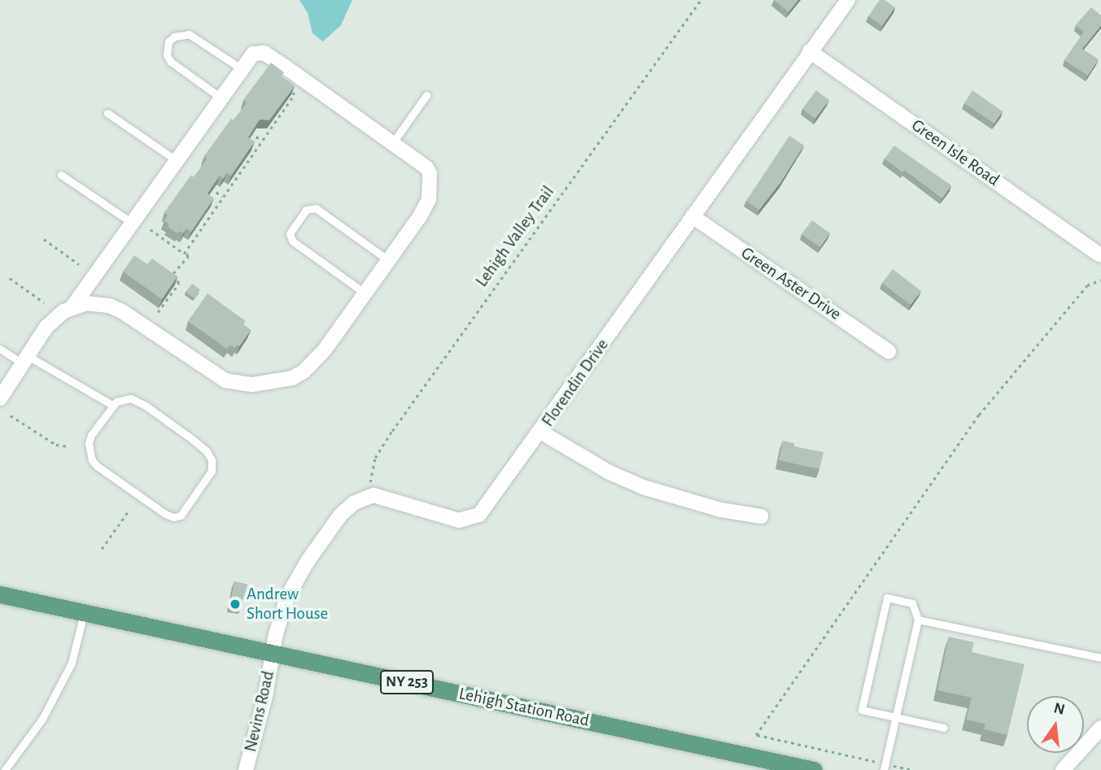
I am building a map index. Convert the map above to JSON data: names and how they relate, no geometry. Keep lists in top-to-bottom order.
{
  "streets": {
    "main road": ["NY 253", "Lehigh Station Road"],
    "street": [
      "Green Isle Road",
      "Green Aster Drive",
      "Florendin Drive",
      "Nevins Road"
    ],
    "path": ["Lehigh Valley Trail"]
  },
  "crossings": [
    ["Green Isle Road", "Florendin Drive"],
    ["Lehigh Valley Trail", "Florendin Drive"],
    ["Green Aster Drive", "Florendin Drive"],
    ["Lehigh Station Road", "Nevins Road"]
  ],
  "places": ["Andrew Short House"],
  "north": "top"
}
